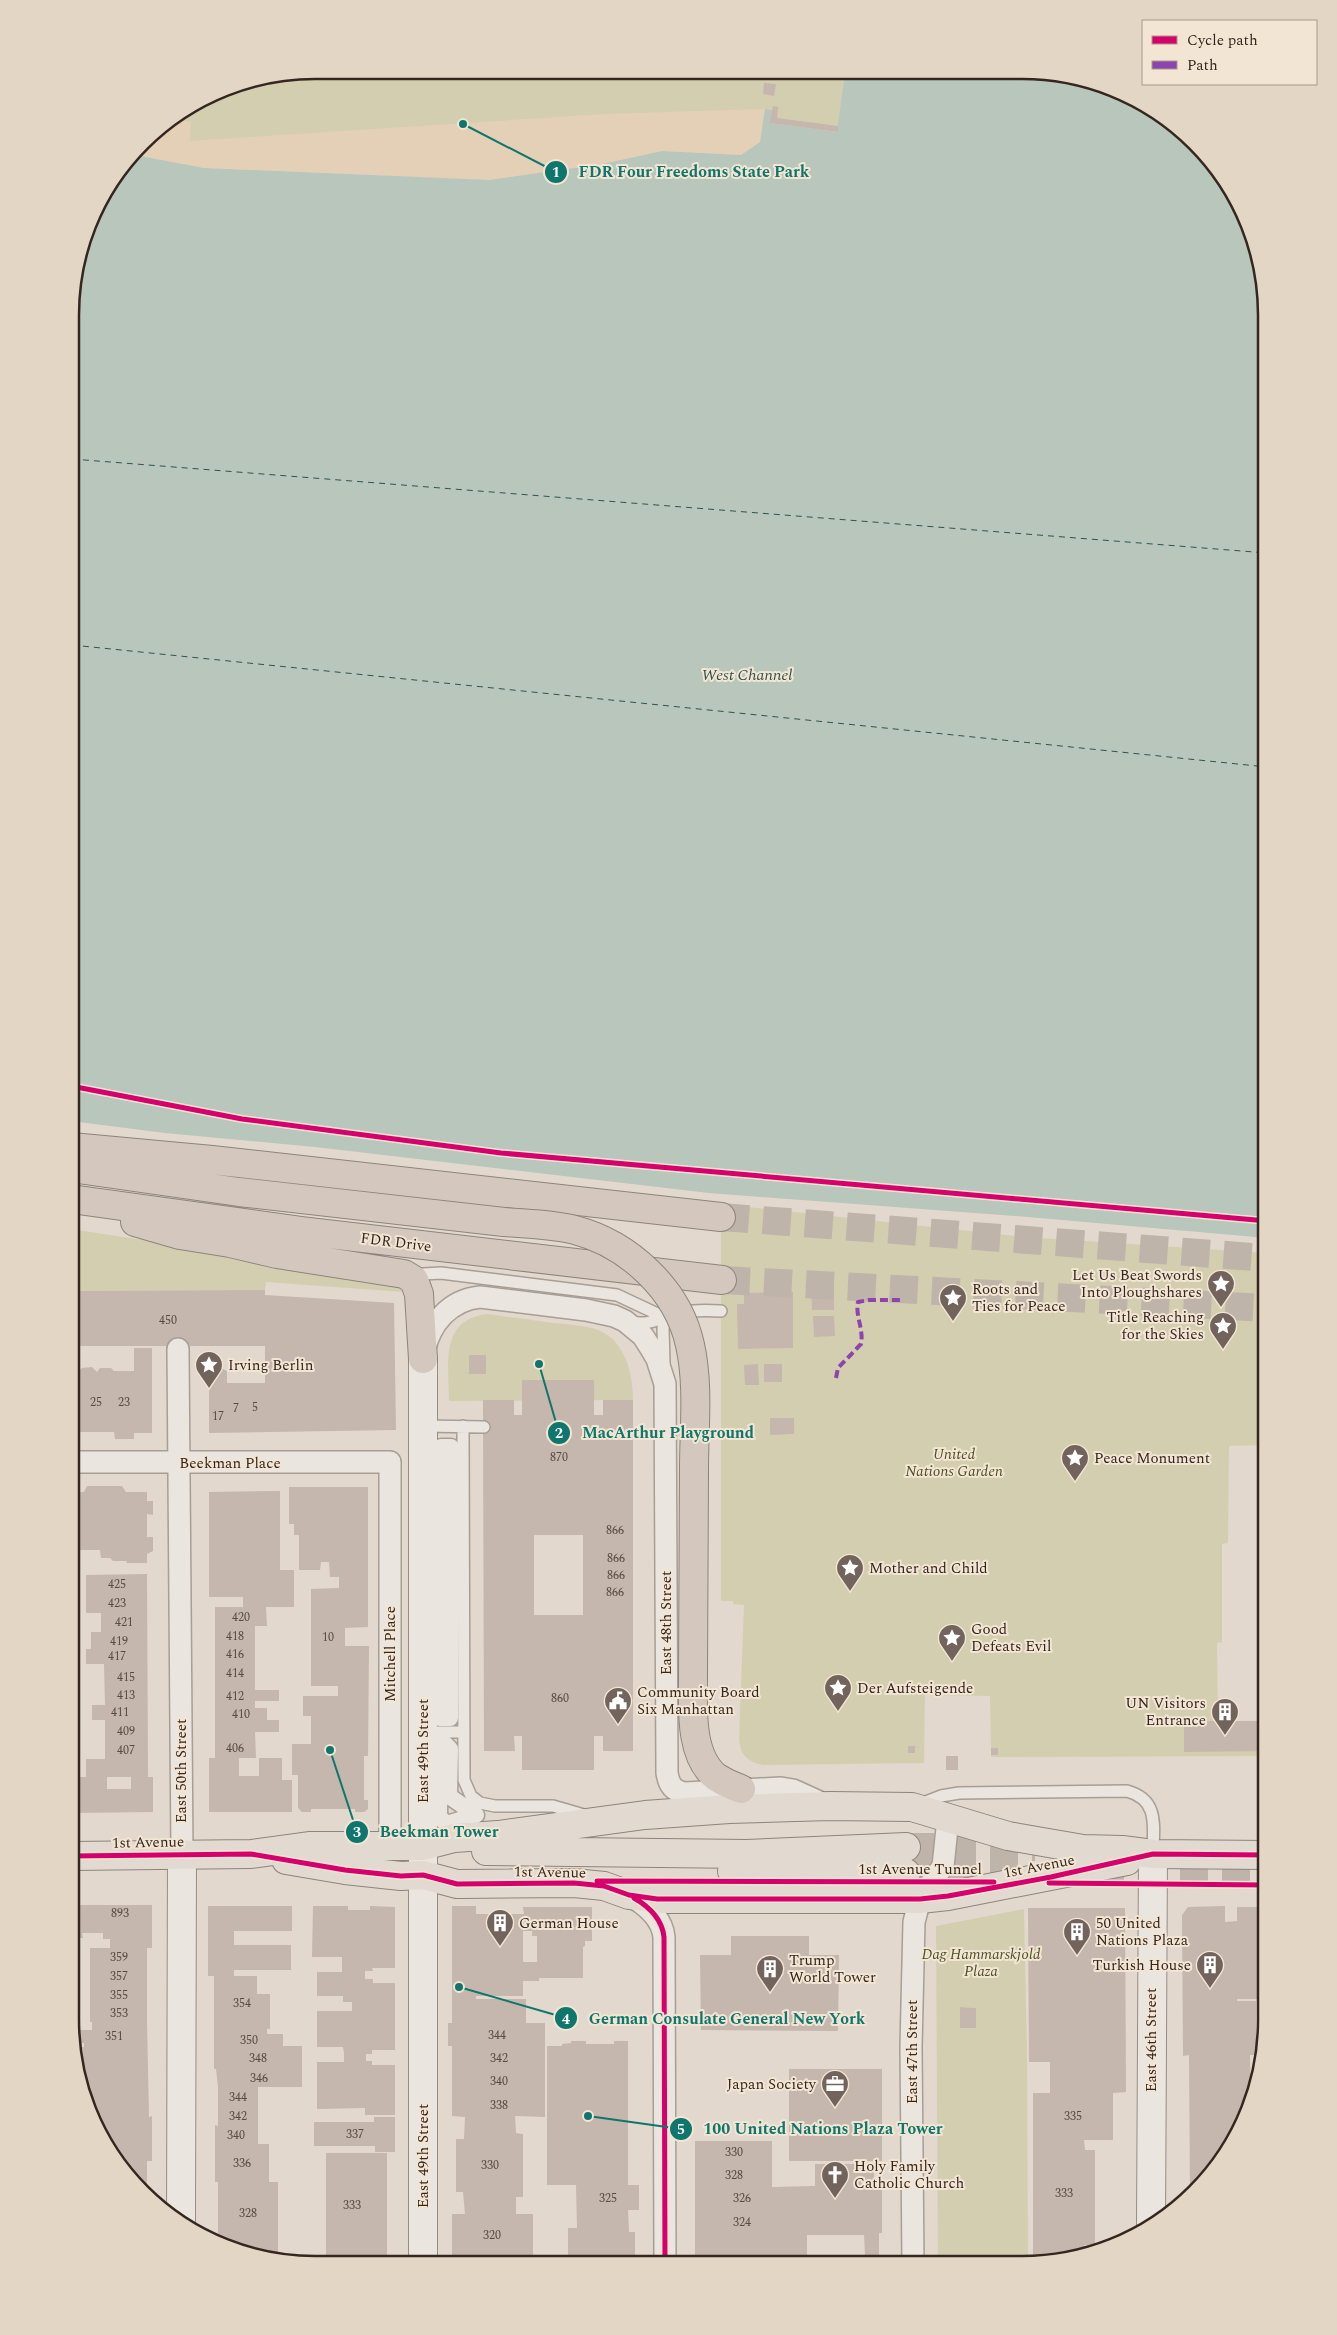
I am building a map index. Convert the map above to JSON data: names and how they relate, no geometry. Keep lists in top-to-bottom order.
{
  "streets": {
    "highway": ["FDR Drive"],
    "main road": [
      "East 49th Street",
      "East 50th Street",
      "1st Avenue",
      "1st Avenue Tunnel",
      "East 46th Street"
    ],
    "street": [
      "Beekman Place",
      "East 48th Street",
      "Mitchell Place",
      "East 47th Street"
    ]
  },
  "crossings": [
    ["Beekman Place", "Mitchell Place"],
    ["Beekman Place", "East 50th Street"],
    ["East 48th Street", "1st Avenue"],
    ["Mitchell Place", "1st Avenue"],
    ["East 49th Street", "1st Avenue"],
    ["East 49th Street", "1st Avenue Tunnel"],
    ["East 50th Street", "1st Avenue"],
    ["1st Avenue", "1st Avenue Tunnel"],
    ["1st Avenue", "East 46th Street"],
    ["1st Avenue", "East 47th Street"]
  ],
  "water": ["West Channel"],
  "parks": ["United Nations Garden", "Dag Hammarskjold Plaza"],
  "places": {
    "other": [
      "FDR Four Freedoms State Park",
      "MacArthur Playground",
      "Beekman Tower",
      "German Consulate General New York",
      "100 United Nations Plaza Tower"
    ],
    "place": [
      "Let Us Beat Swords Into Ploughshares",
      "Roots and Ties for Peace",
      "Title Reaching for the Skies",
      "Irving Berlin",
      "Peace Monument",
      "Mother and Child",
      "Good Defeats Evil",
      "Der Aufsteigende"
    ],
    "public building": ["Community Board Six Manhattan"],
    "building": [
      "UN Visitors Entrance",
      "German House",
      "50 United Nations Plaza",
      "Turkish House",
      "Trump World Tower"
    ],
    "office": ["Japan Society"],
    "church": ["Holy Family Catholic Church"]
  },
  "house_numbers": [
    "450",
    "25",
    "23",
    "5",
    "7",
    "17",
    "870",
    "866",
    "866",
    "866",
    "425",
    "866",
    "423",
    "420",
    "421",
    "418",
    "10",
    "419",
    "416",
    "417",
    "414",
    "415",
    "413",
    "412",
    "860",
    "411",
    "410",
    "409",
    "406",
    "407",
    "893",
    "359",
    "357",
    "355",
    "354",
    "353",
    "344",
    "351",
    "350",
    "348",
    "342",
    "346",
    "340",
    "344",
    "338",
    "342",
    "335",
    "337",
    "340",
    "330",
    "336",
    "330",
    "328",
    "333",
    "325",
    "326",
    "333",
    "328",
    "324",
    "320"
  ],
  "legend": ["Cycle path", "Path"]
}
